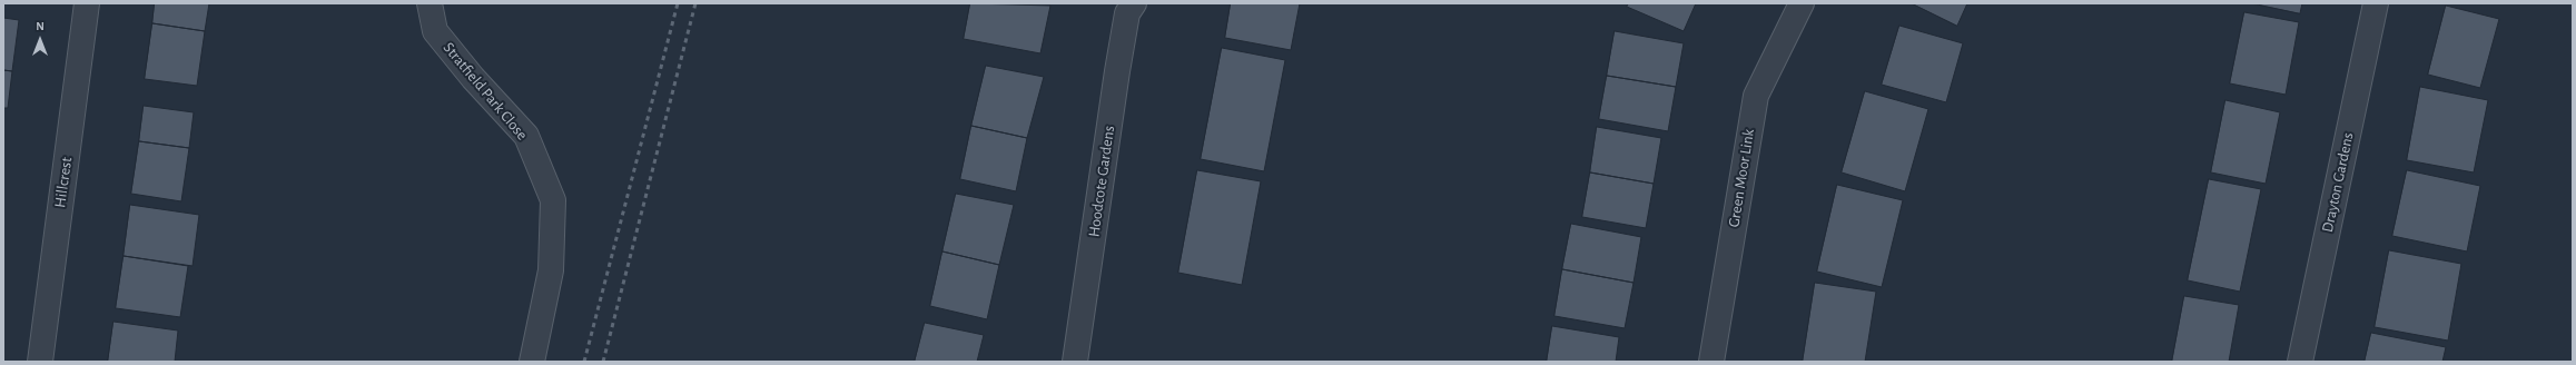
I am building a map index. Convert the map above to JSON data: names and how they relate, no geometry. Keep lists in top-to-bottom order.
{
  "streets": {
    "street": [
      "Stratfield Park Close",
      "Green Moor Link",
      "Hoodcote Gardens",
      "Hillcrest",
      "Drayton Gardens"
    ]
  },
  "north": "top"
}
